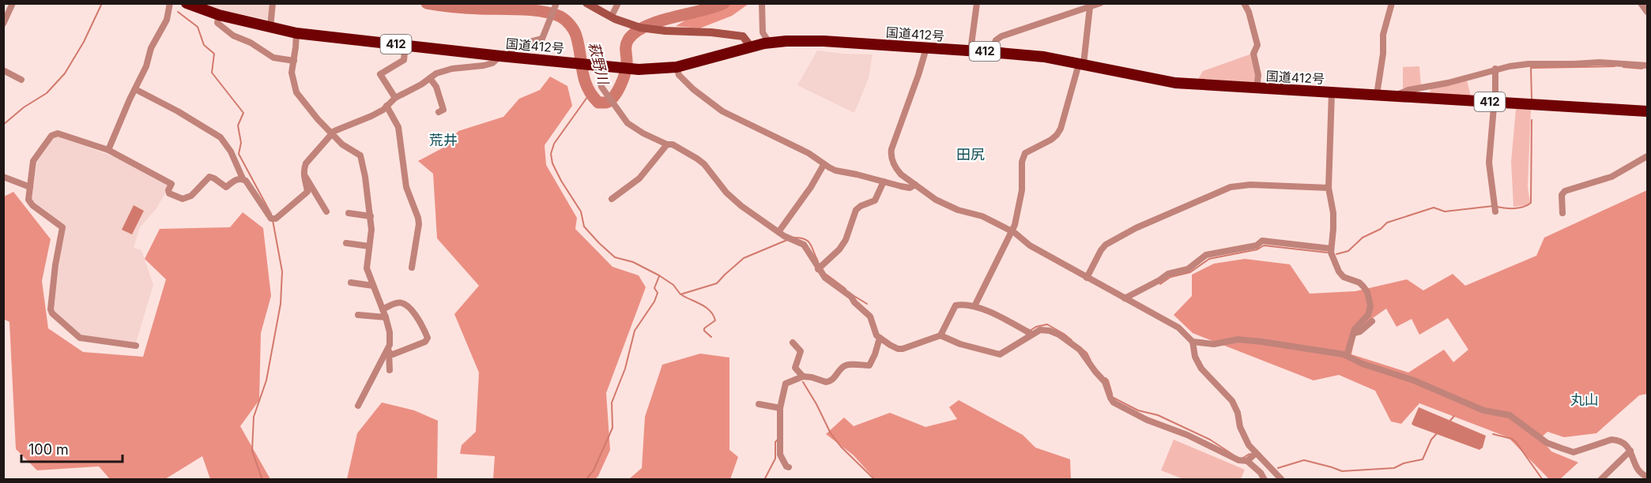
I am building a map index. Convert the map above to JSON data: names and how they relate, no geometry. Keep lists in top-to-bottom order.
{
  "streets": {
    "highway": ["国道412号", "412"]
  },
  "districts": ["荒井", "田尻", "丸山"],
  "water": ["萩野川"],
  "scale_bar": "100 m"
}
